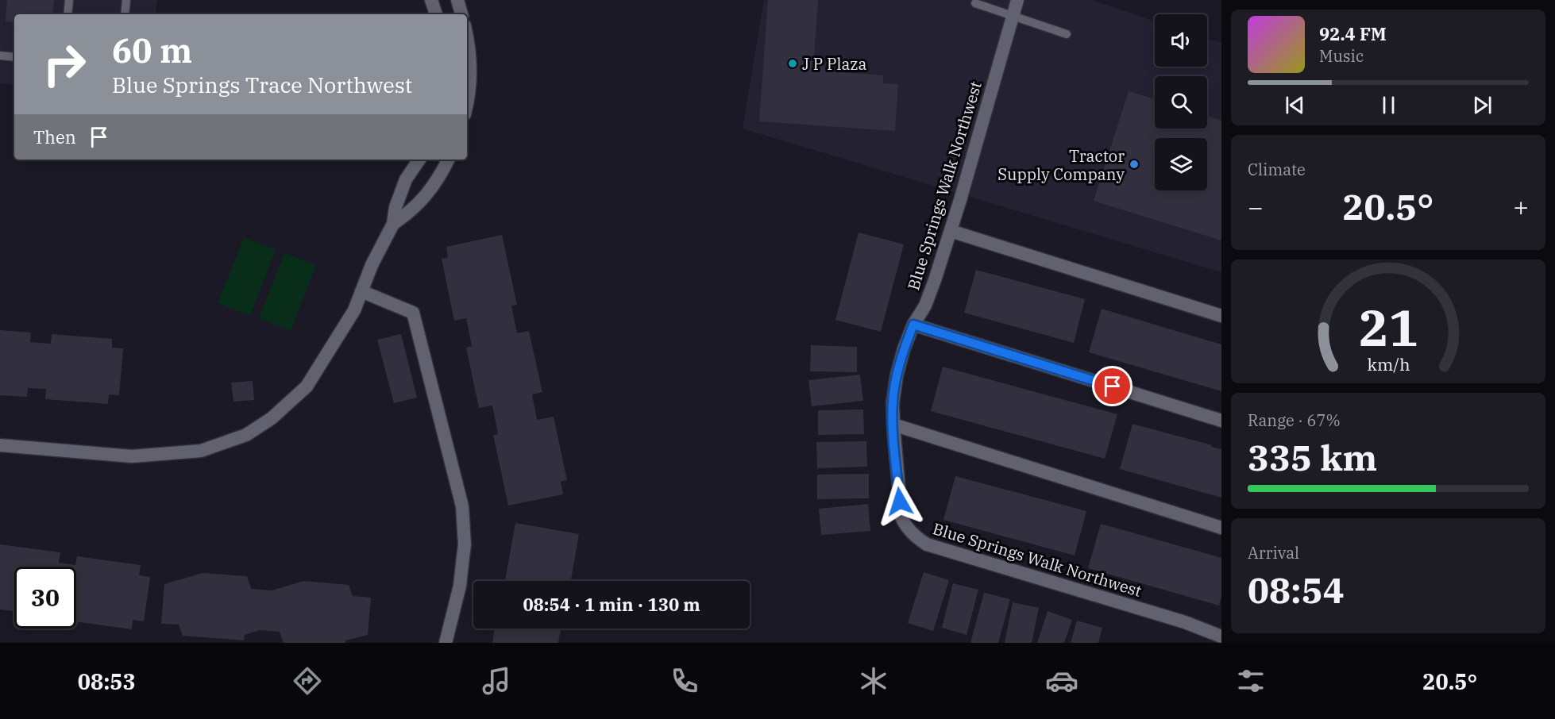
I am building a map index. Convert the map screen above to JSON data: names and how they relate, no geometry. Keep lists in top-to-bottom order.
{
  "streets": {
    "street": ["Blue Springs Walk Northwest"]
  },
  "places": ["J P Plaza", "Tractor Supply Company"],
  "page": {
    "turn": ["60 m", "Blue Springs Trace Northwest"],
    "song": ["92.4 FM", "Music"],
    "then": "Then",
    "tile": [
      "Climate",
      ["Range · 67%", "335 km"],
      ["Arrival", "08:54"]
    ],
    "heat": ["−", "20.5°", "+"],
    "limit": "30",
    "trip": "08:54 · 1 min · 130 m",
    "tabs": ["08:53", "20.5°"],
    "gauge": ["21", "km/h"]
  }
}
